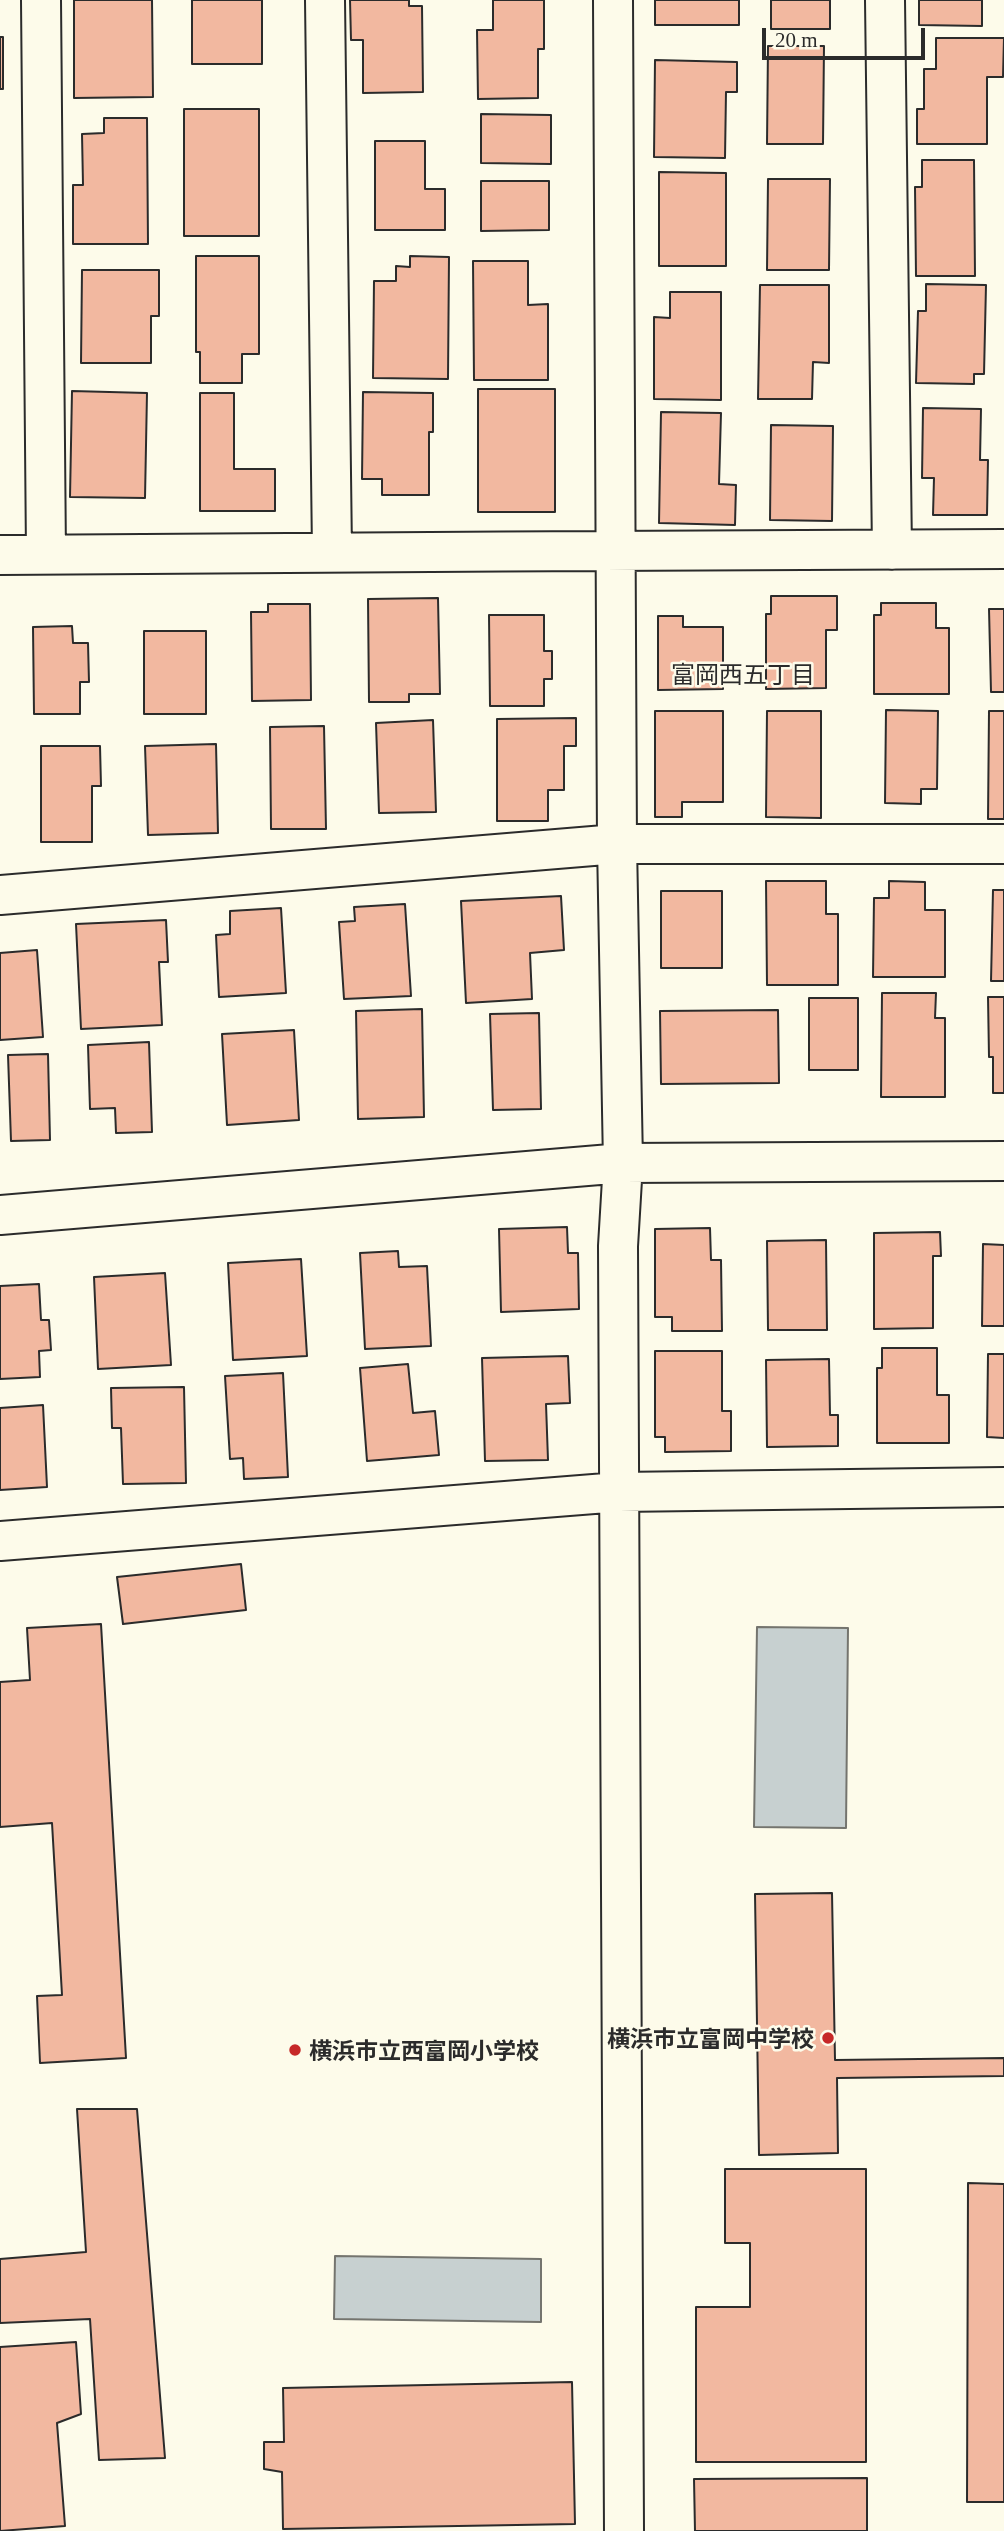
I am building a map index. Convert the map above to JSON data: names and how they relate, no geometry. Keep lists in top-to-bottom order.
{
  "districts": ["富岡西五丁目"],
  "places": ["横浜市立富岡中学校", "横浜市立西富岡小学校"],
  "scale_bar": "20 m"
}
